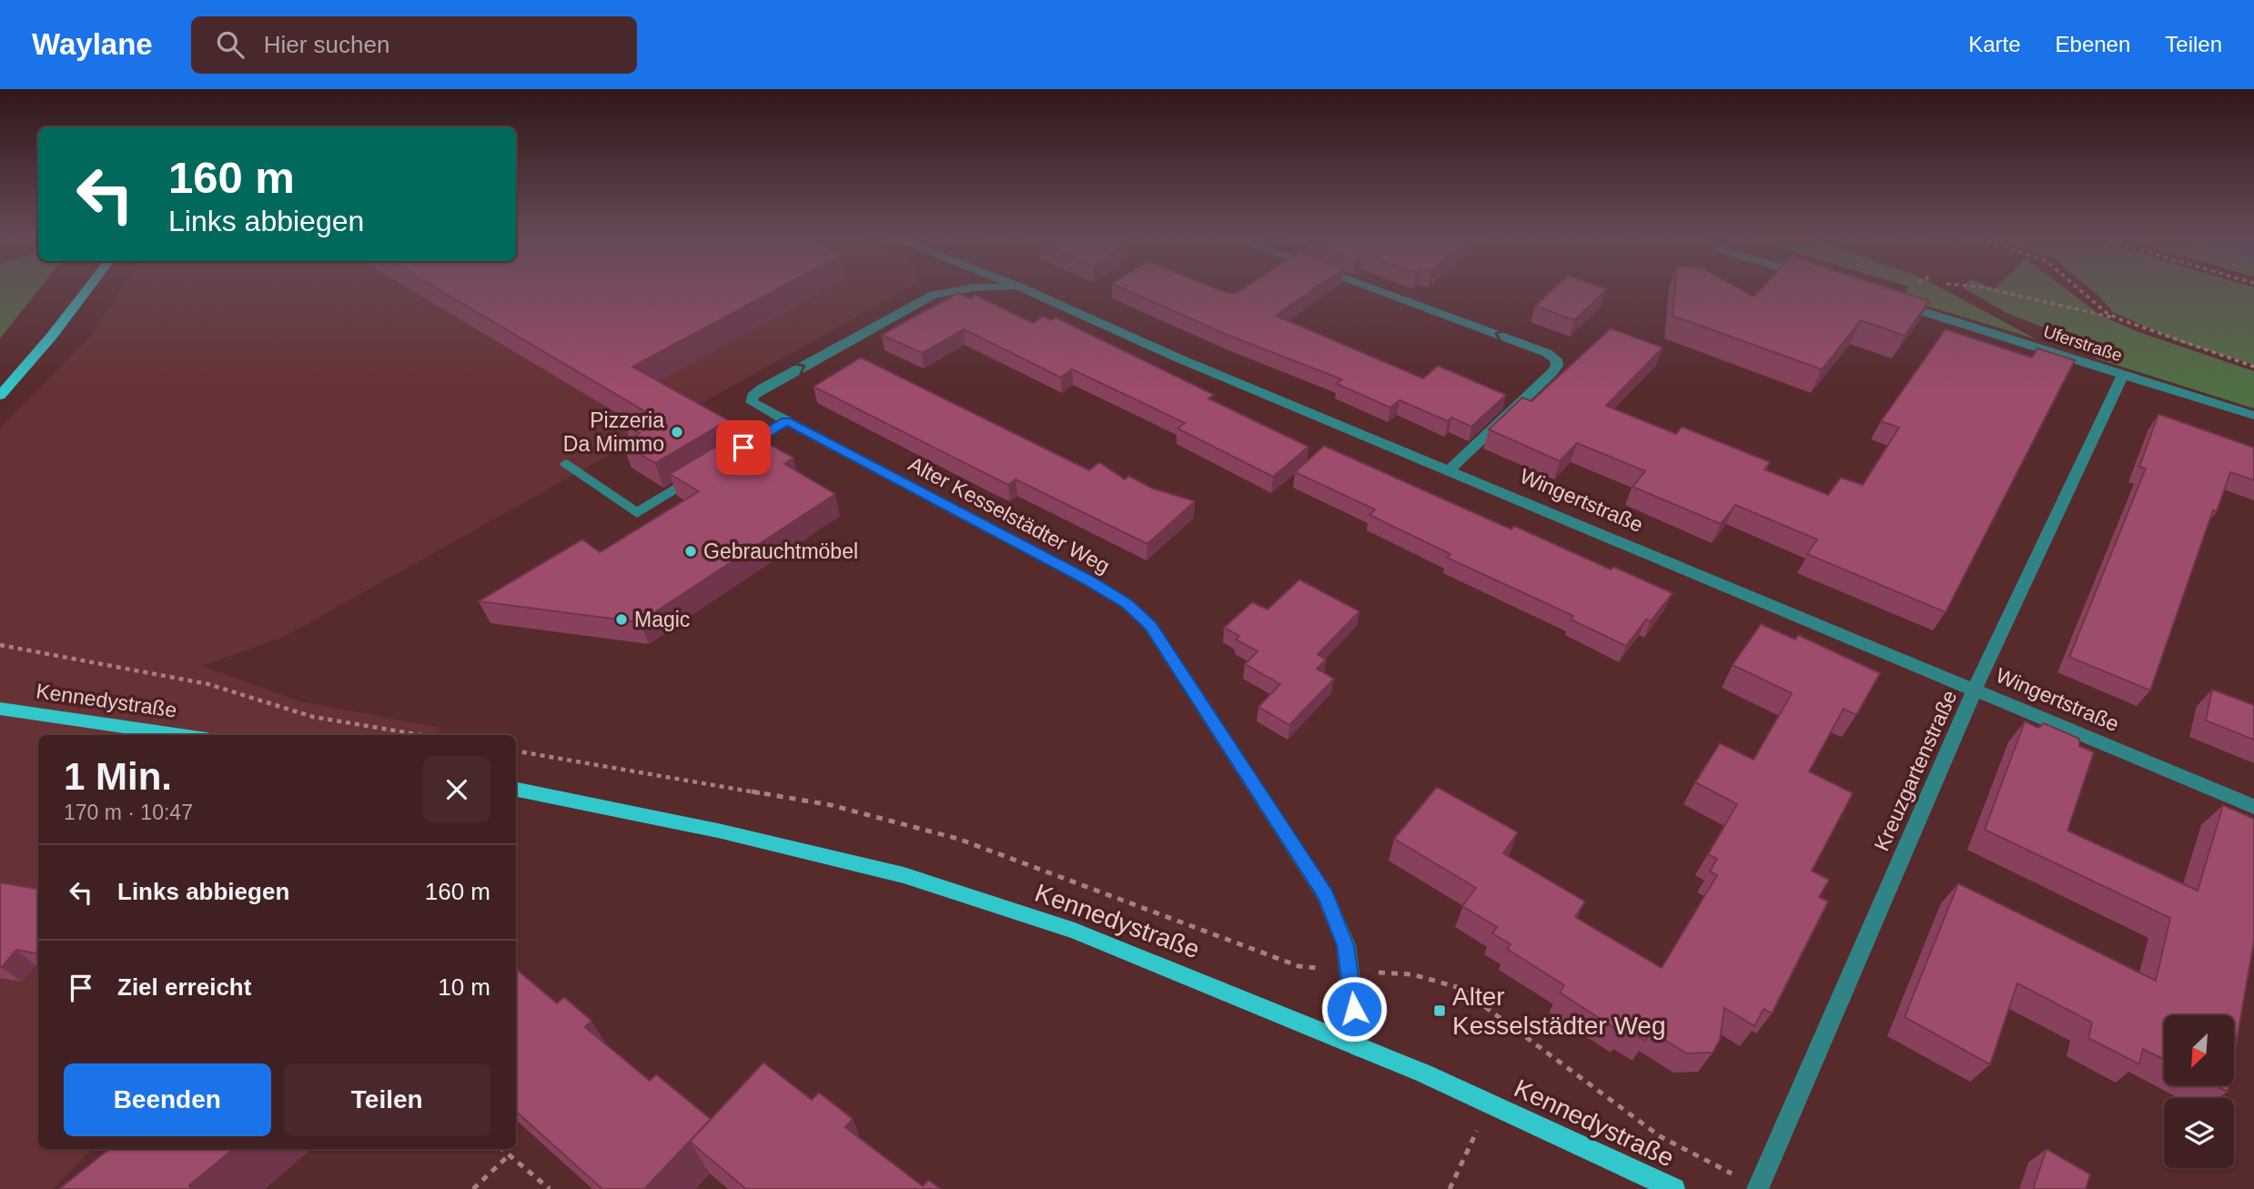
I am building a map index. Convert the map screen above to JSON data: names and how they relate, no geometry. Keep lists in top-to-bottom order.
{
  "streets": {
    "main road": ["Kennedystraße"],
    "street": [
      "Uferstraße",
      "Wingertstraße",
      "Alter Kesselstädter Weg",
      "Kreuzgartenstraße"
    ]
  },
  "crossings": [
    ["Uferstraße", "Kreuzgartenstraße"],
    ["Wingertstraße", "Kreuzgartenstraße"],
    ["Alter Kesselstädter Weg", "Kennedystraße"]
  ],
  "places": {
    "other": ["Pizzeria Da Mimmo", "Gebrauchtmöbel", "Magic"],
    "transit": ["Alter Kesselstädter Weg"]
  },
  "north": "bottom left",
  "page": {
    "header": "Waylane",
    "search": "Hier suchen",
    "nav": ["Karte", "Ebenen", "Teilen"],
    "turn": ["160 m", "Links abbiegen"],
    "heading": ["1 Min.", "170 m · 10:47"],
    "list": [
      {
        "name": "Links abbiegen",
        "value": "160 m"
      },
      {
        "name": "Ziel erreicht",
        "value": "10 m"
      }
    ],
    "buttons": ["Beenden", "Teilen"]
  }
}
